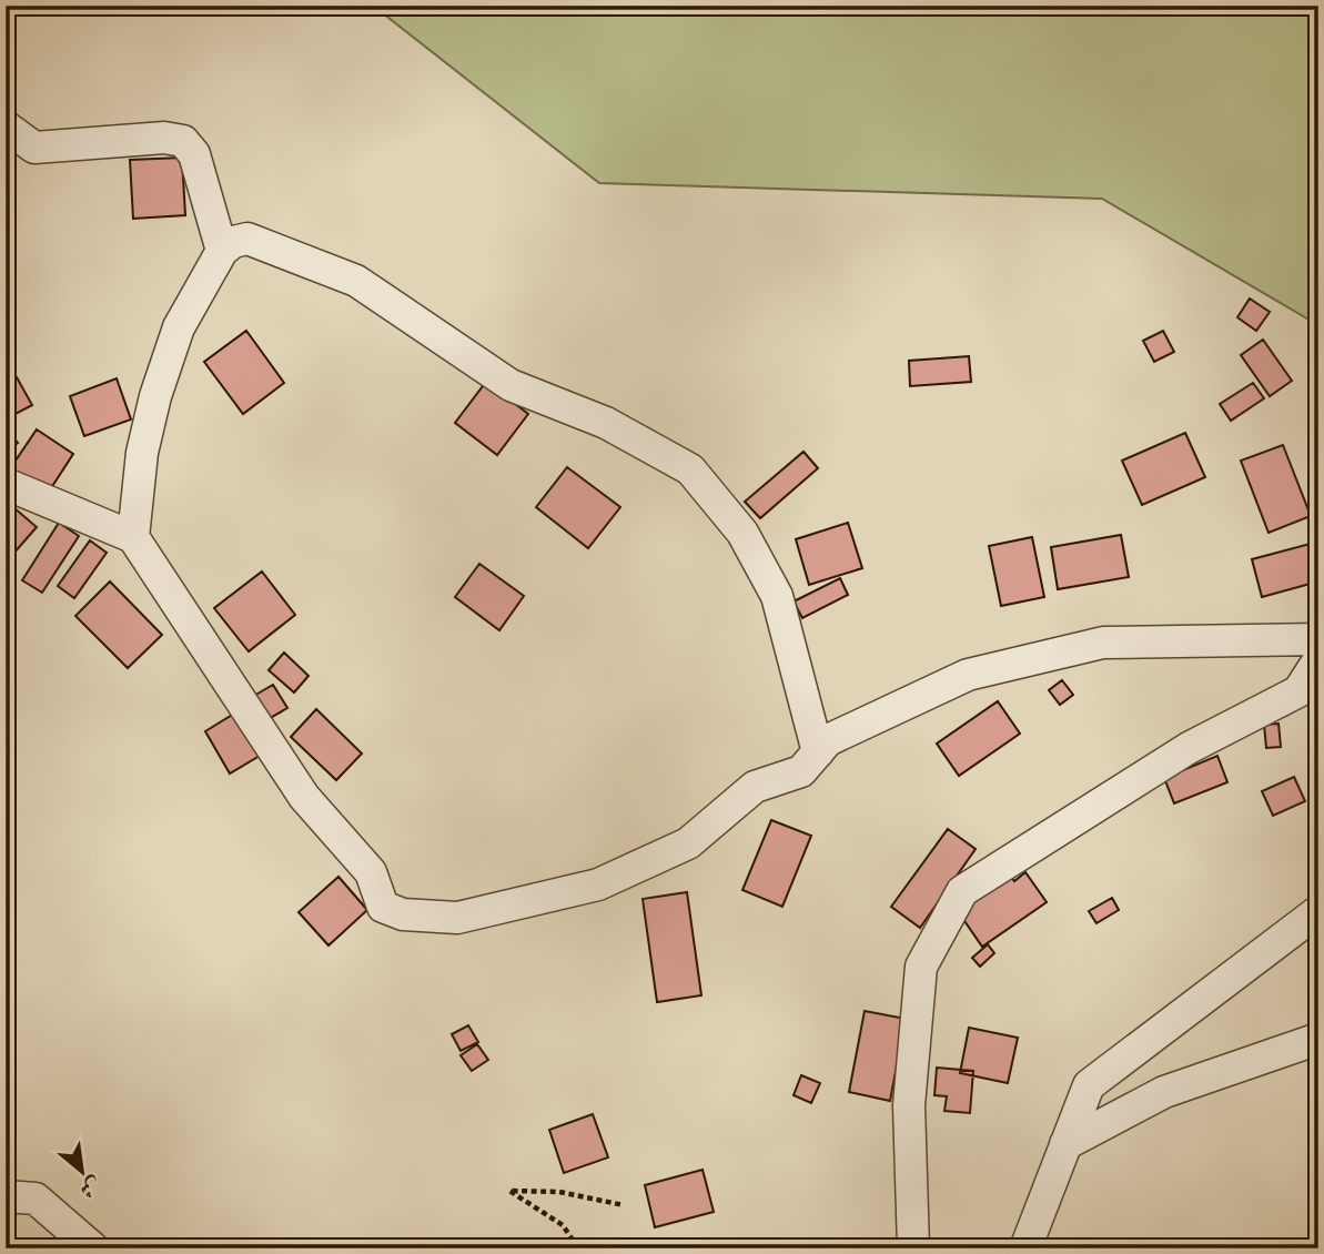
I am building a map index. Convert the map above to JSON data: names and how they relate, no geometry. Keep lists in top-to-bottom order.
{
  "north": "bottom right"
}
